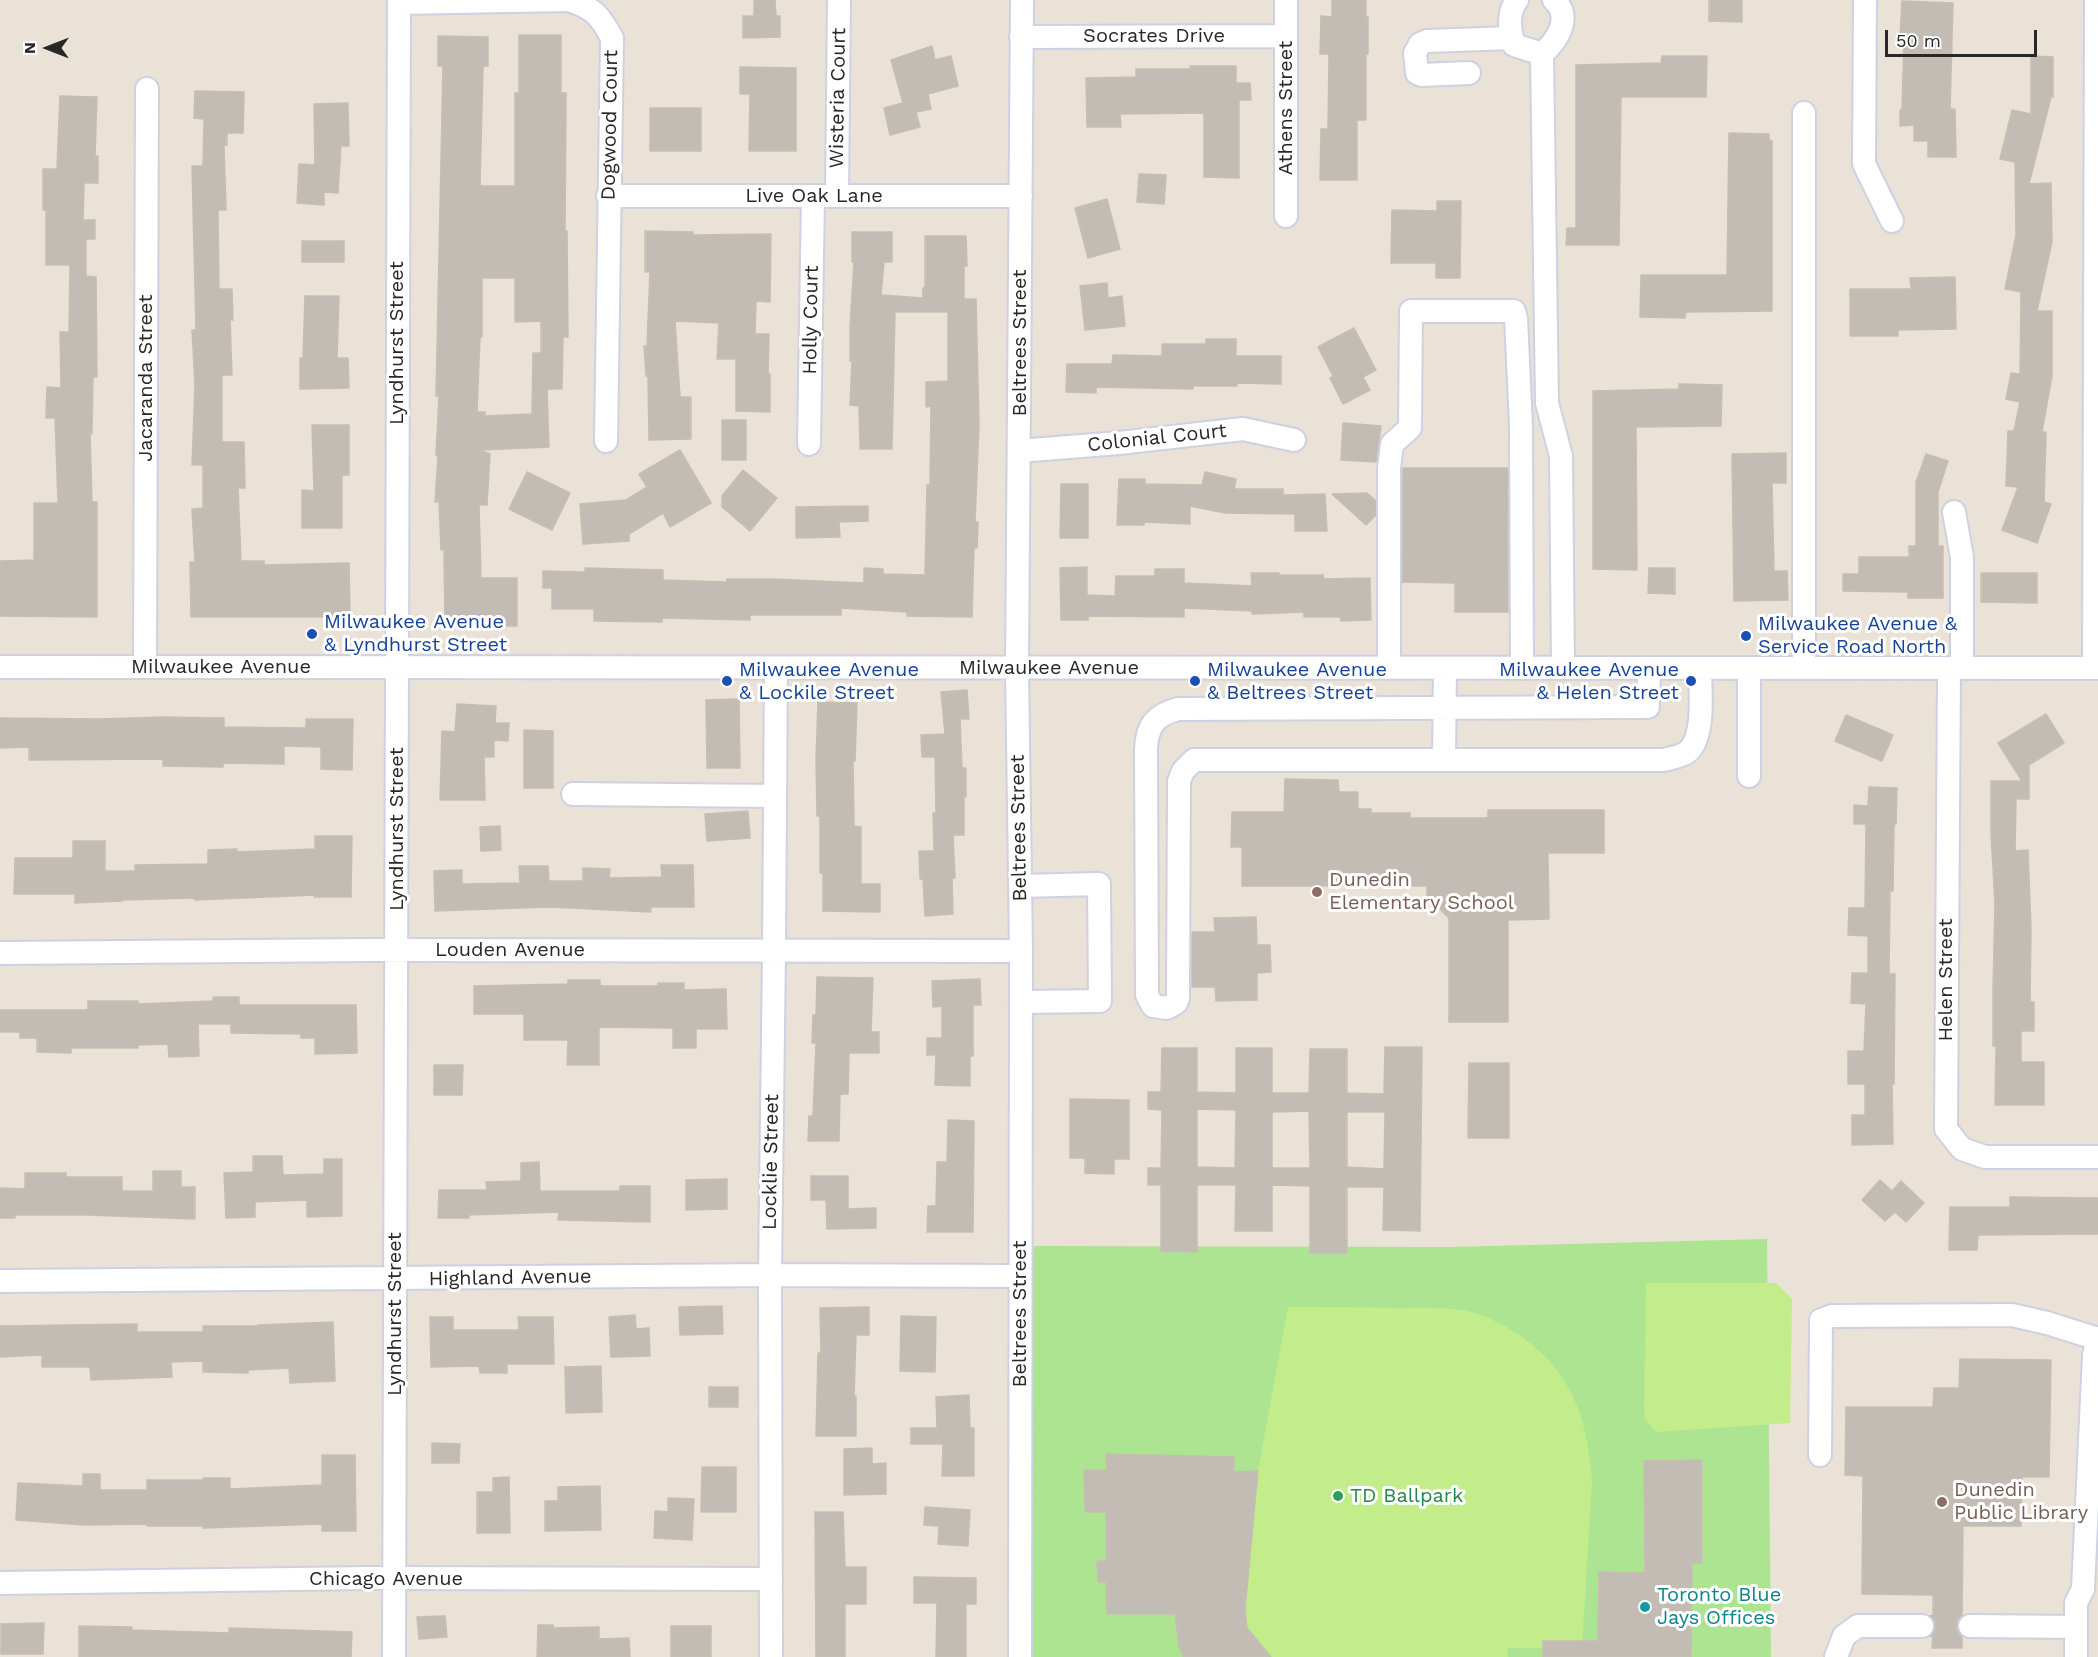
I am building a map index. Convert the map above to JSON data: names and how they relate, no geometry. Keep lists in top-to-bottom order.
{
  "streets": {
    "street": [
      "Socrates Drive",
      "Wisteria Court",
      "Athens Street",
      "Dogwood Court",
      "Live Oak Lane",
      "Holly Court",
      "Lyndhurst Street",
      "Beltrees Street",
      "Jacaranda Street",
      "Colonial Court",
      "Milwaukee Avenue",
      "Louden Avenue",
      "Helen Street",
      "Locklie Street",
      "Highland Avenue",
      "Chicago Avenue"
    ]
  },
  "crossings": [
    ["Socrates Drive", "Athens Street"],
    ["Socrates Drive", "Beltrees Street"],
    ["Wisteria Court", "Live Oak Lane"],
    ["Dogwood Court", "Live Oak Lane"],
    ["Dogwood Court", "Lyndhurst Street"],
    ["Live Oak Lane", "Holly Court"],
    ["Live Oak Lane", "Beltrees Street"],
    ["Lyndhurst Street", "Milwaukee Avenue"],
    ["Lyndhurst Street", "Louden Avenue"],
    ["Lyndhurst Street", "Highland Avenue"],
    ["Lyndhurst Street", "Chicago Avenue"],
    ["Beltrees Street", "Colonial Court"],
    ["Beltrees Street", "Milwaukee Avenue"],
    ["Beltrees Street", "Louden Avenue"],
    ["Beltrees Street", "Highland Avenue"],
    ["Jacaranda Street", "Milwaukee Avenue"],
    ["Milwaukee Avenue", "Helen Street"],
    ["Milwaukee Avenue", "Locklie Street"],
    ["Louden Avenue", "Locklie Street"],
    ["Locklie Street", "Highland Avenue"],
    ["Locklie Street", "Chicago Avenue"]
  ],
  "places": [
    "Milwaukee Avenue & Lyndhurst Street",
    "Milwaukee Avenue & Service Road North",
    "Milwaukee Avenue & Lockile Street",
    "Milwaukee Avenue & Beltrees Street",
    "Milwaukee Avenue & Helen Street",
    "Dunedin Elementary School",
    "TD Ballpark",
    "Dunedin Public Library",
    "Toronto Blue Jays Offices"
  ],
  "scale_bar": "50 m",
  "north": "left"
}
